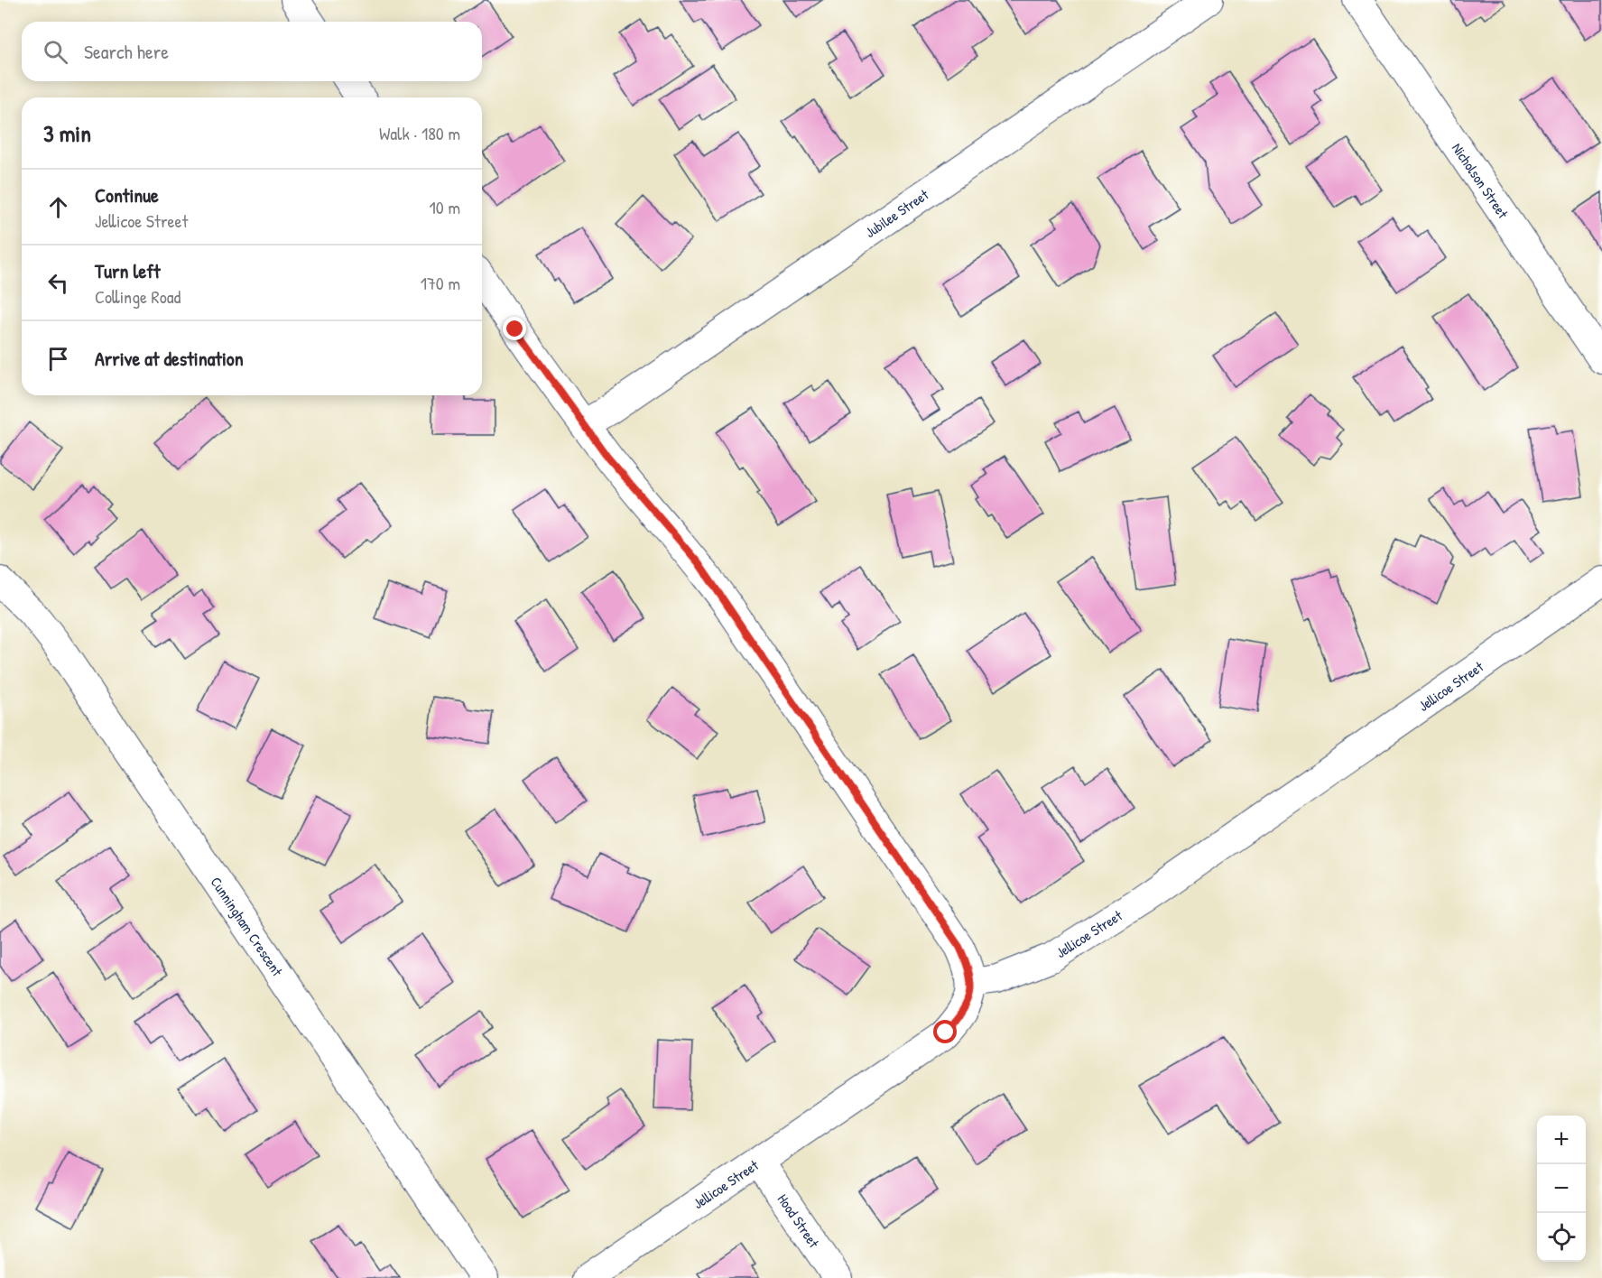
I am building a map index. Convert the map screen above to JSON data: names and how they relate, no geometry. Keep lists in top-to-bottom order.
{
  "streets": {
    "street": [
      "Nicholson Street",
      "Jubilee Street",
      "Jellicoe Street",
      "Cunningham Crescent",
      "Hood Street"
    ]
  },
  "crossings": [
    ["Jellicoe Street", "Hood Street"]
  ],
  "page": {
    "search": "Search here",
    "heading": ["3 min", "Walk · 180 m"],
    "list": [
      ["Continue", "Jellicoe Street", "10 m"],
      ["Turn left", "Collinge Road", "170 m"],
      "Arrive at destination"
    ],
    "map_buttons": ["+", "−"]
  }
}
